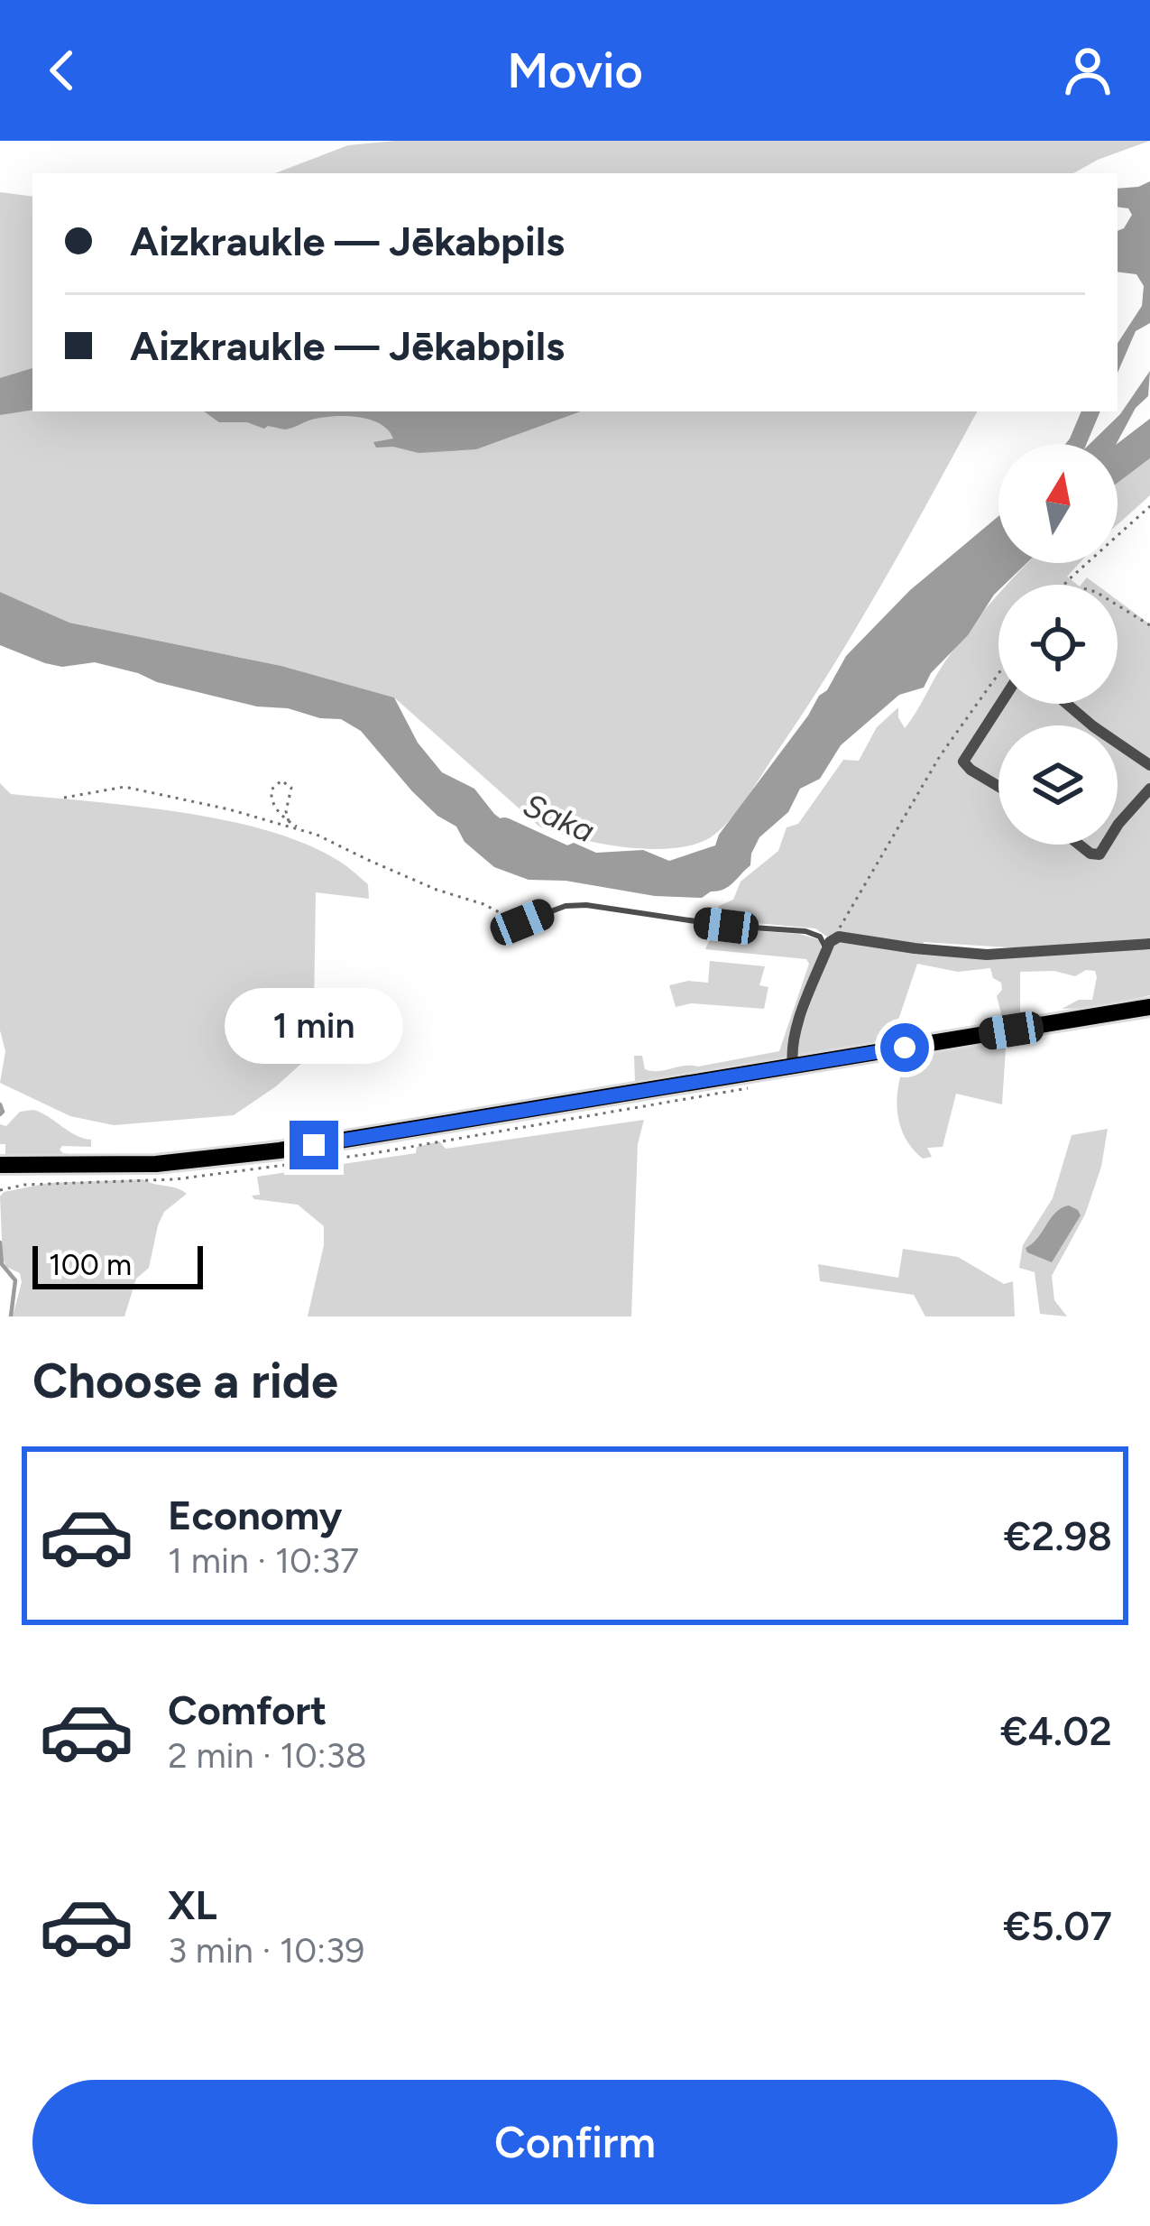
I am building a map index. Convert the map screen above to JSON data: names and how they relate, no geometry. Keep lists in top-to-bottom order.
{
  "water": ["Saka"],
  "scale_bar": "100 m",
  "north": "top",
  "page": {
    "header": "Movio",
    "banner": ["Aizkraukle — Jēkabpils", "Aizkraukle — Jēkabpils"],
    "bubble": "1 min",
    "scale": "100 m",
    "heading": "Choose a ride",
    "list": [
      {
        "name": "Economy",
        "note": "1 min · 10:37",
        "value": "€2.98"
      },
      {
        "name": "Comfort",
        "note": "2 min · 10:38",
        "value": "€4.02"
      },
      {
        "name": "XL",
        "note": "3 min · 10:39",
        "value": "€5.07"
      }
    ],
    "buttons": "Confirm"
  }
}
